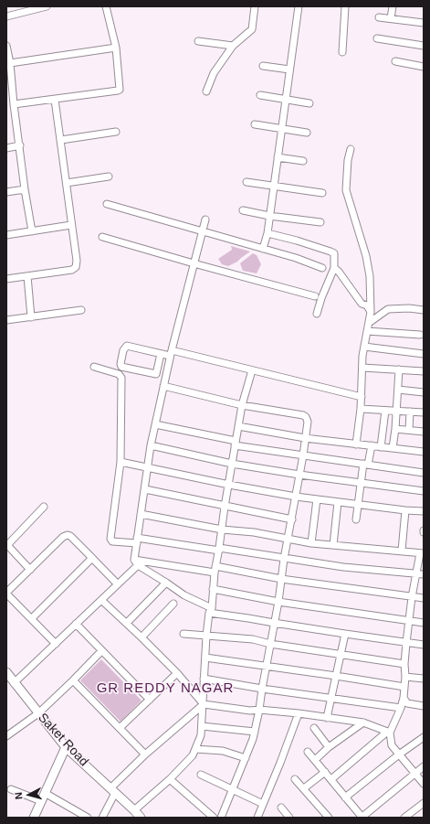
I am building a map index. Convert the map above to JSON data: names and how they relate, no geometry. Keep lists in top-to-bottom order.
{
  "streets": {
    "street": ["Saket Road"]
  },
  "districts": ["GR REDDY NAGAR"],
  "north": "left"
}
